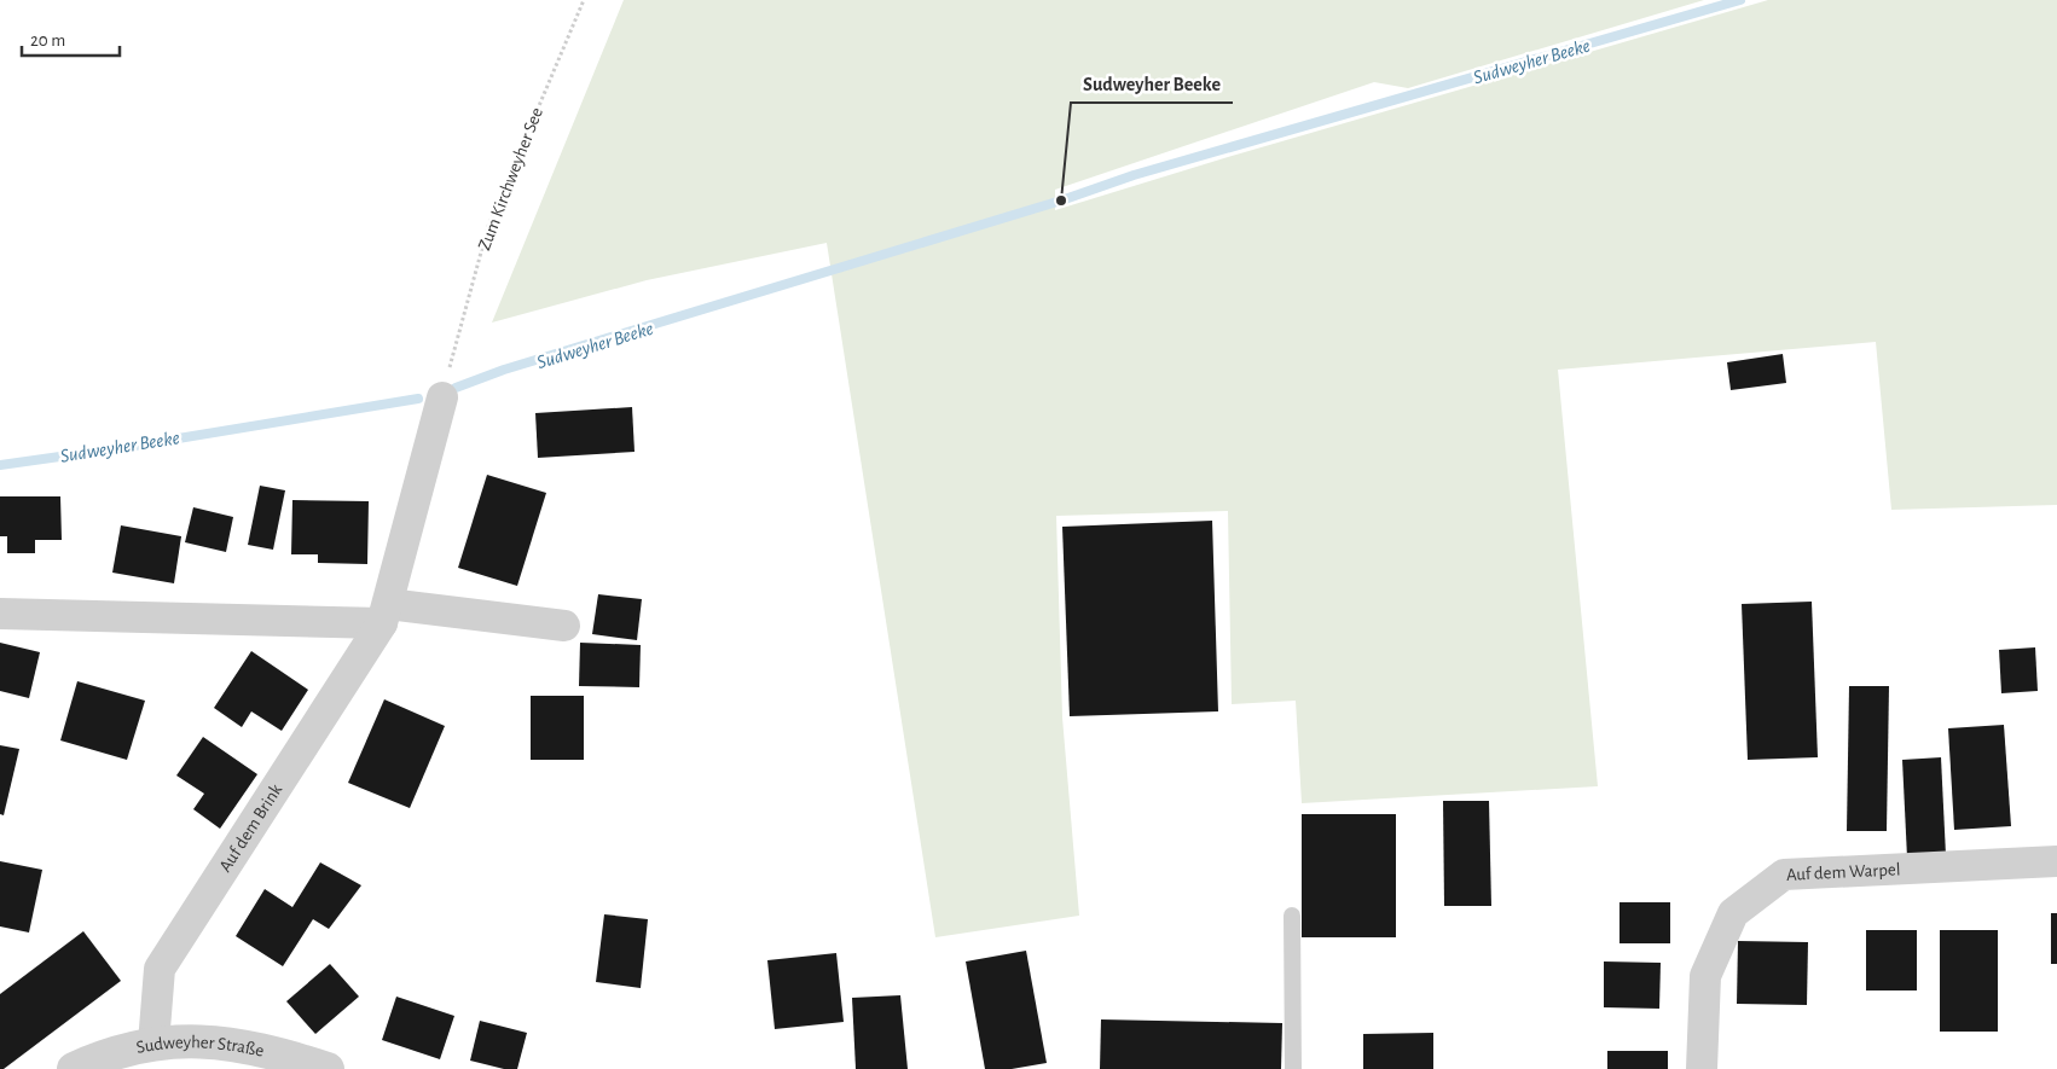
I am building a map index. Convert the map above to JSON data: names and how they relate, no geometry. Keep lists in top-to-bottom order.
{
  "streets": {
    "street": ["Auf dem Brink", "Auf dem Warpel", "Sudweyher Straße"],
    "path": ["Zum Kirchweyher See"]
  },
  "crossings": [
    ["Zum Kirchweyher See", "Auf dem Brink"],
    ["Auf dem Brink", "Sudweyher Straße"]
  ],
  "water": ["Sudweyher Beeke"],
  "places": ["Sudweyher Beeke"],
  "scale_bar": "20 m"
}
